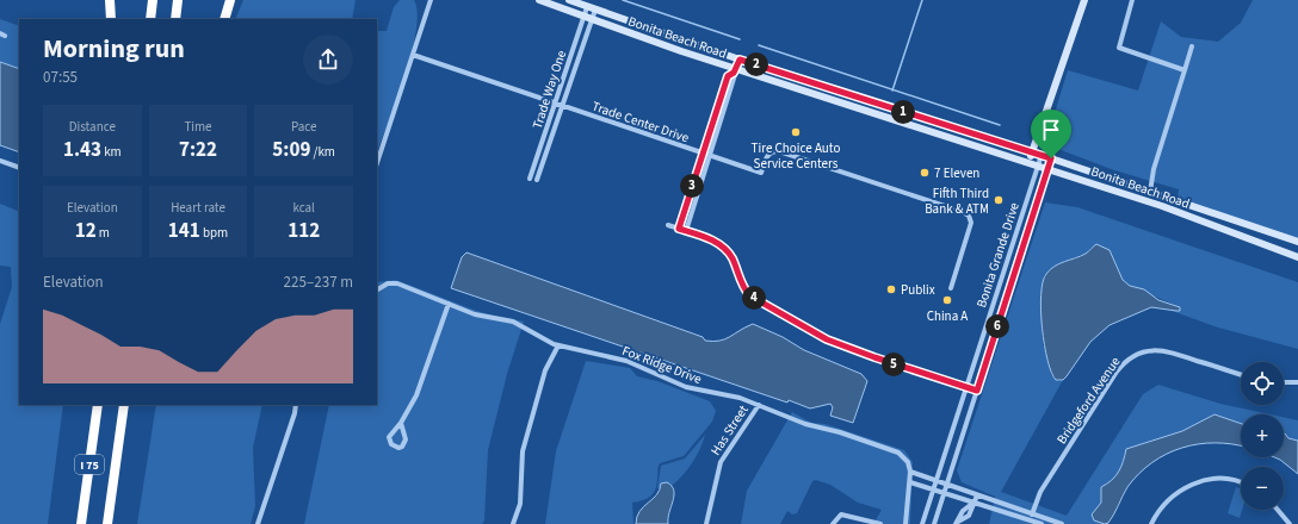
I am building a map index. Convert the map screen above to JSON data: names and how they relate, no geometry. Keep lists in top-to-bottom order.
{
  "streets": {
    "highway": ["I 75"],
    "street": [
      "Bonita Beach Road",
      "Trade Way One",
      "Trade Center Drive",
      "Bonita Grande Drive",
      "Fox Ridge Drive",
      "Bridgeford Avenue",
      "Has Street"
    ]
  },
  "crossings": [
    ["Bonita Beach Road", "Trade Way One"],
    ["Bonita Beach Road", "Bonita Grande Drive"],
    ["Trade Way One", "Trade Center Drive"],
    ["Fox Ridge Drive", "Has Street"]
  ],
  "places": [
    "Tire Choice Auto Service Centers",
    "7 Eleven",
    "Fifth Third Bank & ATM",
    "Publix",
    "China A"
  ],
  "page": {
    "heading": ["Morning run", "07:55"],
    "pins": [
      "2",
      "1",
      "3",
      "4",
      "6",
      "5"
    ],
    "stats": [
      ["Distance", "1.43 km"],
      ["Time", "7:22"],
      ["Pace", "5:09 /km"],
      ["Elevation", "12 m"],
      ["Heart rate", "141 bpm"],
      ["kcal", "112"]
    ],
    "chart": ["Elevation", "225–237 m"],
    "map_buttons": ["+", "−"]
  }
}
